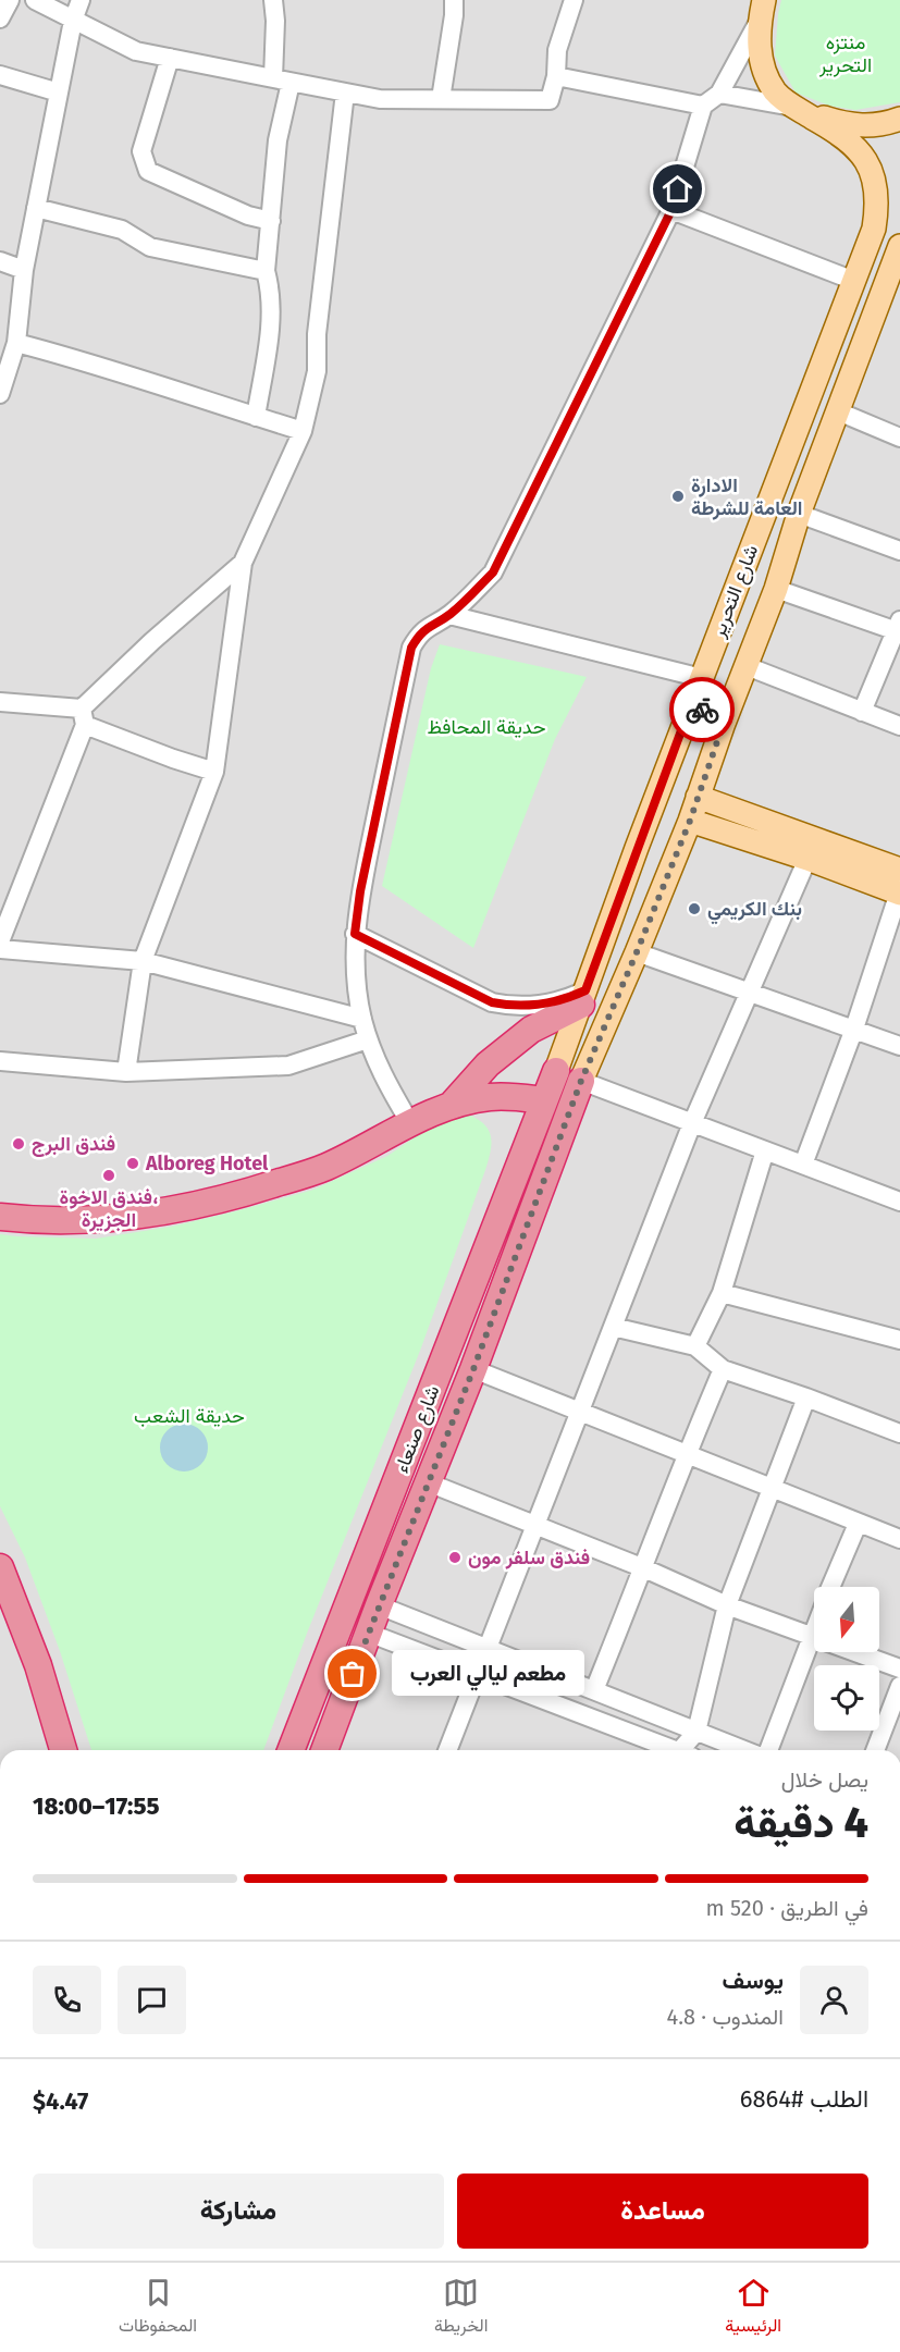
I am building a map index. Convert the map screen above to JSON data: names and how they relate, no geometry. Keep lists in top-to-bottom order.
{
  "streets": {
    "highway": ["شارع صنعاء"],
    "main road": ["شارع التحرير"]
  },
  "crossings": [
    ["شارع التحرير", "شارع صنعاء"]
  ],
  "parks": ["منتزه التحرير", "حديقة المحافظ", "حديقة الشعب"],
  "places": [
    "الادارة العامة للشرطة",
    "بنك الكريمي",
    "فندق البرج",
    "Alboreg Hotel",
    "فندق الاخوة، الجزيرة",
    "فندق سلفر مون",
    "مطعم ليالي العرب"
  ],
  "north": "bottom",
  "page": {
    "bubble": "مطعم ليالي العرب",
    "heading": ["4 دقيقة", "يصل خلال", "17:55–18:00"],
    "panel": [
      "يوسف",
      "المندوب · 4.8",
      "الطلب #6864",
      "$4.47"
    ],
    "bar": "في الطريق · 520 m",
    "buttons": ["مساعدة", "مشاركة"],
    "tabs": ["الرئيسية", "الخريطة", "المحفوظات"]
  }
}
